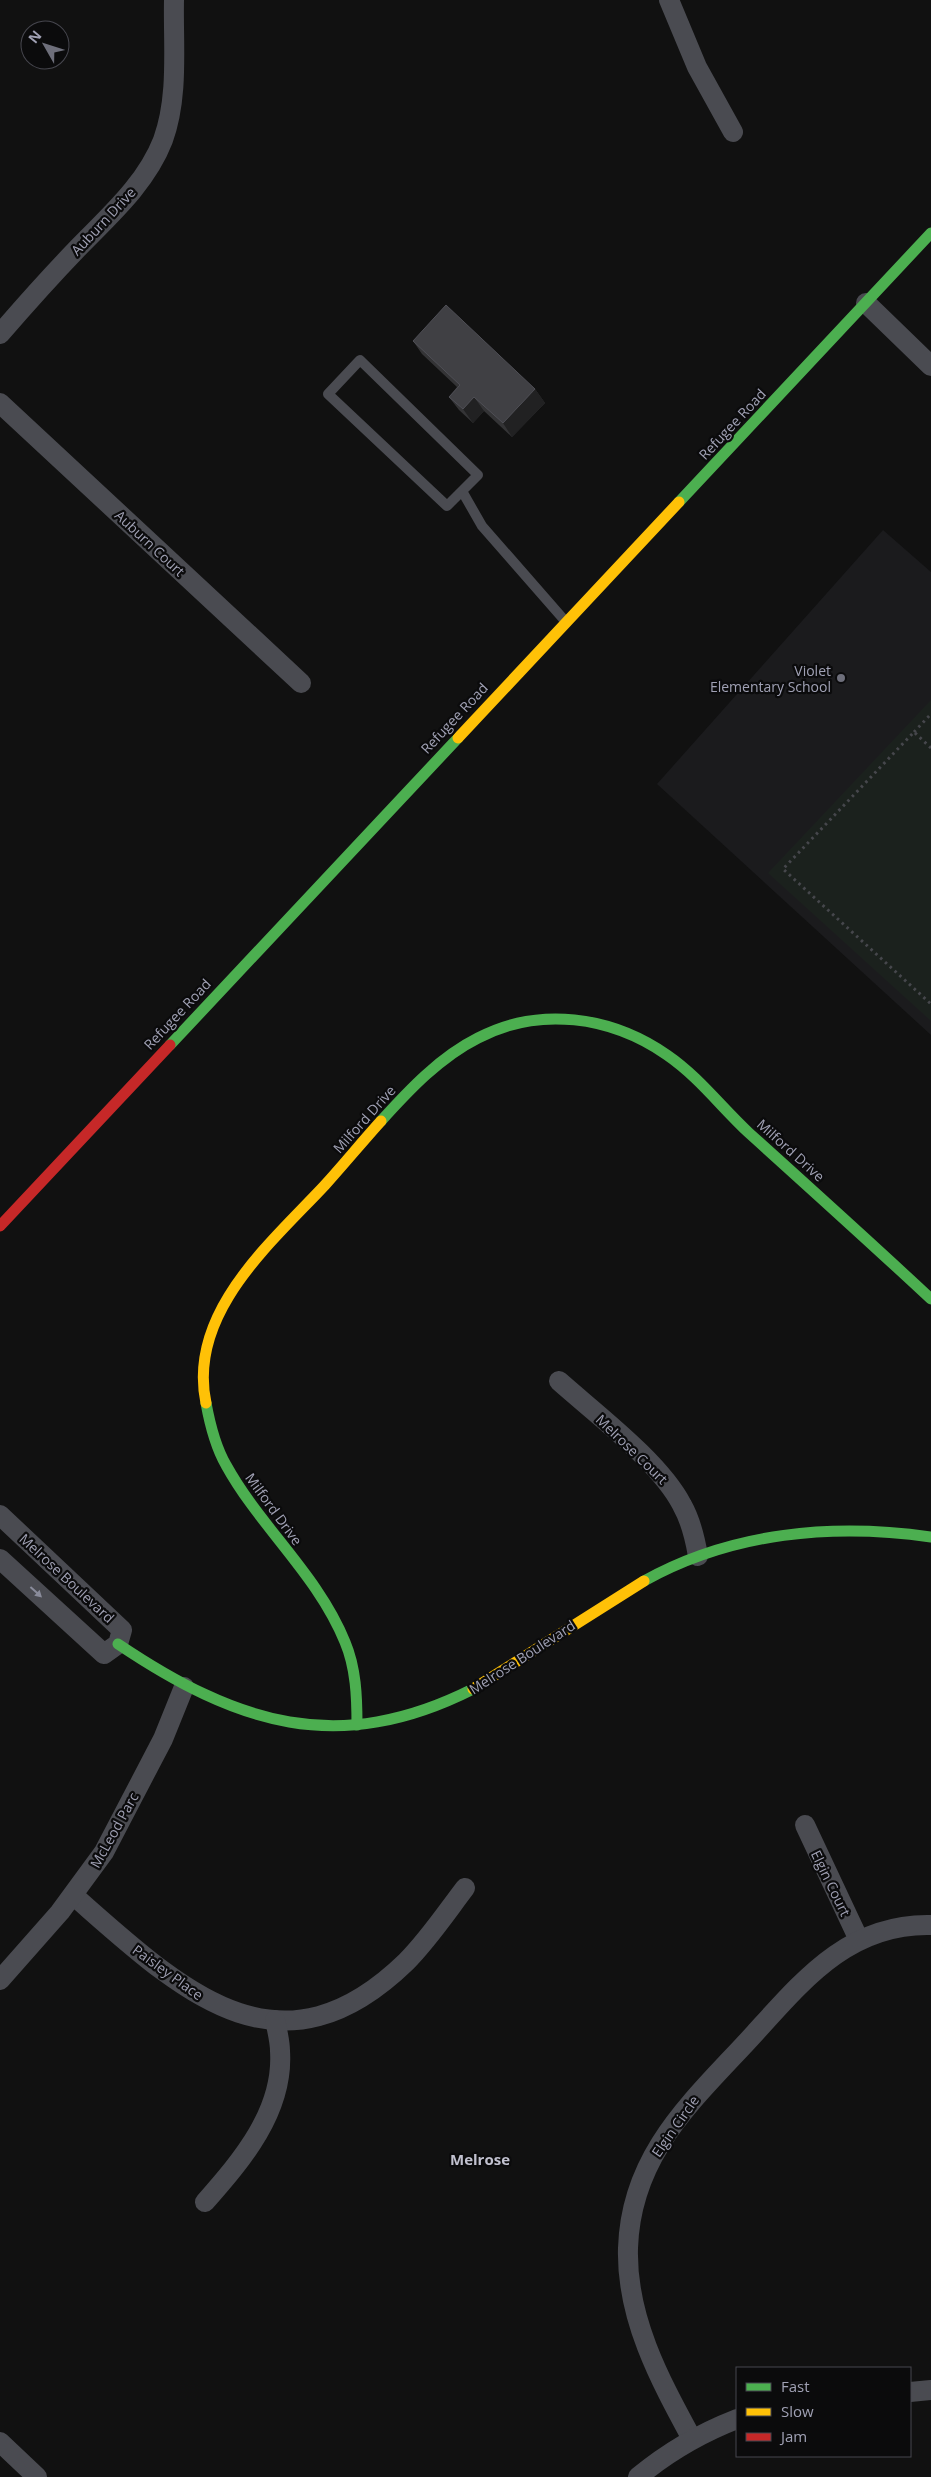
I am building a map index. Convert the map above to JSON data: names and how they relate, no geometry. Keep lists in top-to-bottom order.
{
  "streets": {
    "street": [
      "Auburn Drive",
      "Refugee Road",
      "Auburn Court",
      "Milford Drive",
      "Melrose Court",
      "Melrose Boulevard",
      "McLeod Parc",
      "Elgin Court",
      "Paisley Place",
      "Elgin Circle"
    ]
  },
  "crossings": [
    ["Milford Drive", "Melrose Boulevard"],
    ["Melrose Court", "Melrose Boulevard"],
    ["Melrose Boulevard", "McLeod Parc"],
    ["McLeod Parc", "Paisley Place"],
    ["Elgin Court", "Elgin Circle"]
  ],
  "districts": ["Melrose"],
  "places": ["Violet Elementary School"],
  "legend": ["Fast", "Slow", "Jam"],
  "north": "top left"
}
